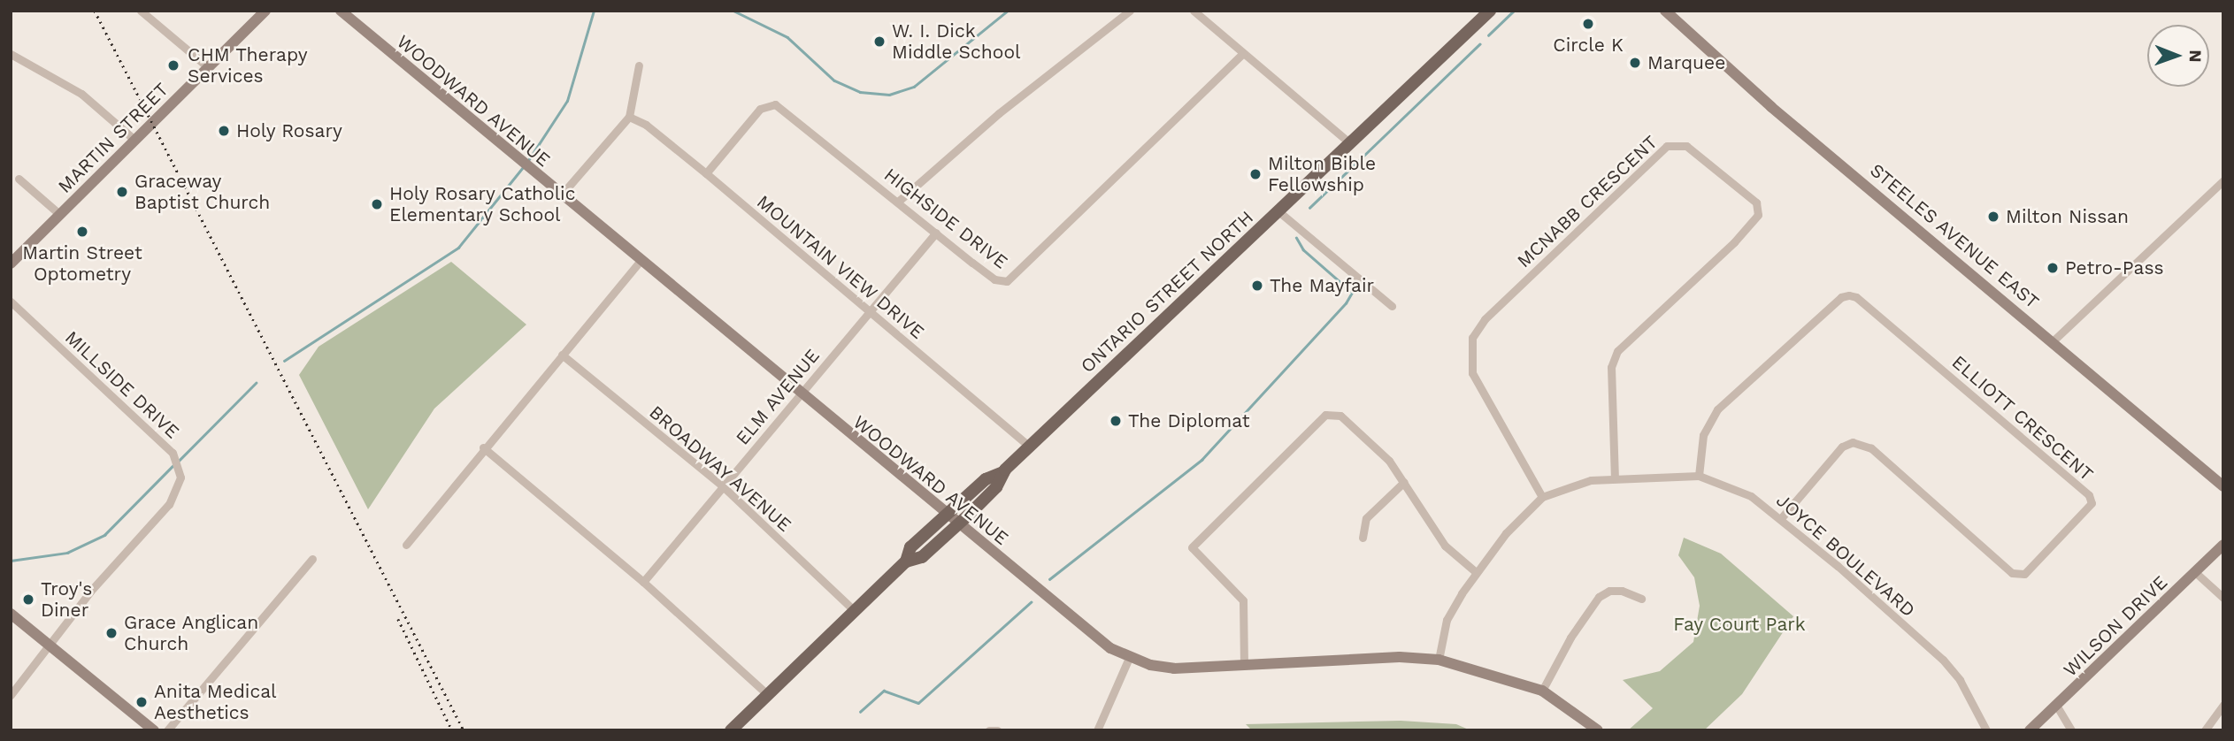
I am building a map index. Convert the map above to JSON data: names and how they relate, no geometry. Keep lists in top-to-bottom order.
{
  "streets": {
    "main road": ["ONTARIO STREET NORTH"],
    "street": [
      "WOODWARD AVENUE",
      "MARTIN STREET",
      "MCNABB CRESCENT",
      "HIGHSIDE DRIVE",
      "STEELES AVENUE EAST",
      "MOUNTAIN VIEW DRIVE",
      "MILLSIDE DRIVE",
      "ELM AVENUE",
      "ELLIOTT CRESCENT",
      "BROADWAY AVENUE",
      "JOYCE BOULEVARD",
      "WILSON DRIVE"
    ]
  },
  "crossings": [
    ["WOODWARD AVENUE", "ONTARIO STREET NORTH"],
    ["WOODWARD AVENUE", "ELM AVENUE"],
    ["WOODWARD AVENUE", "JOYCE BOULEVARD"],
    ["MCNABB CRESCENT", "JOYCE BOULEVARD"],
    ["HIGHSIDE DRIVE", "MOUNTAIN VIEW DRIVE"],
    ["HIGHSIDE DRIVE", "ELM AVENUE"],
    ["MOUNTAIN VIEW DRIVE", "ONTARIO STREET NORTH"],
    ["MOUNTAIN VIEW DRIVE", "ELM AVENUE"],
    ["ONTARIO STREET NORTH", "BROADWAY AVENUE"],
    ["ELM AVENUE", "BROADWAY AVENUE"],
    ["ELLIOTT CRESCENT", "JOYCE BOULEVARD"]
  ],
  "parks": ["Fay Court Park"],
  "places": [
    "Circle K",
    "W. I. Dick Middle School",
    "Marquee",
    "CHM Therapy Services",
    "Holy Rosary",
    "Milton Bible Fellowship",
    "Graceway Baptist Church",
    "Holy Rosary Catholic Elementary School",
    "Milton Nissan",
    "Martin Street Optometry",
    "Petro-Pass",
    "The Mayfair",
    "The Diplomat",
    "Troy's Diner",
    "Grace Anglican Church",
    "Anita Medical Aesthetics"
  ],
  "north": "right"
}
